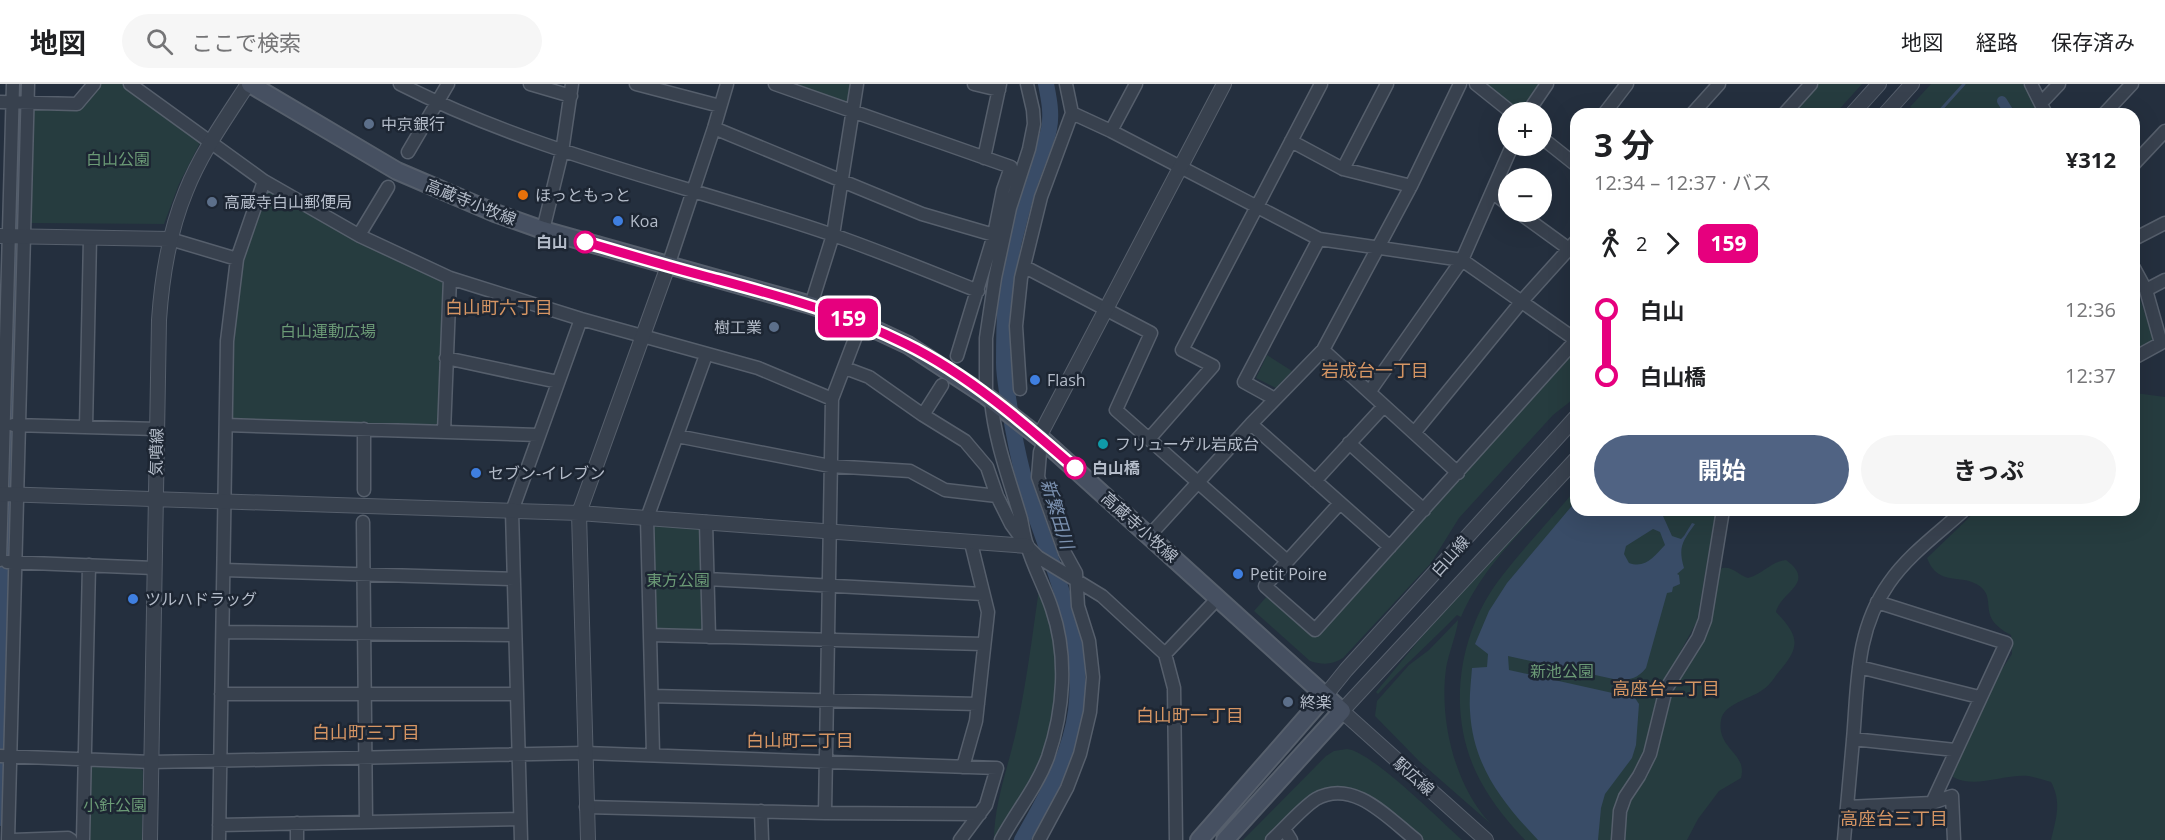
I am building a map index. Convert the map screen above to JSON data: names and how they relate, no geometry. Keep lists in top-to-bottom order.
{
  "streets": {
    "main road": ["高蔵寺小牧線"],
    "street": ["気噴線", "白山線", "駅広線"]
  },
  "crossings": [
    ["高蔵寺小牧線", "気噴線"],
    ["高蔵寺小牧線", "白山線"],
    ["高蔵寺小牧線", "駅広線"],
    ["白山線", "駅広線"]
  ],
  "districts": [
    "白山町六丁目",
    "岩成台一丁目",
    "高座台二丁目",
    "白山町一丁目",
    "白山町三丁目",
    "白山町二丁目",
    "高座台三丁目"
  ],
  "water": ["新繁田川"],
  "parks": [
    "白山公園",
    "白山運動広場",
    "東方公園",
    "新池公園",
    "小針公園"
  ],
  "places": [
    "中京銀行",
    "ほっともっと",
    "高蔵寺白山郵便局",
    "Koa",
    "白山",
    "樹工業",
    "Flash",
    "フリューゲル岩成台",
    "白山橋",
    "セブン-イレブン",
    "Petit Poire",
    "ツルハドラッグ",
    "終楽"
  ],
  "lines": ["bus line 159"],
  "page": {
    "header": "地図",
    "search": "ここで検索",
    "nav": ["地図", "経路", "保存済み"],
    "on_map": "159",
    "map_buttons": ["+", "−"],
    "heading": ["3 分", "12:34 – 12:37 · バス", "¥312"],
    "legs": ["2", "159"],
    "list": [
      {
        "name": "白山",
        "value": "12:36"
      },
      {
        "name": "白山橋",
        "value": "12:37"
      }
    ],
    "buttons": ["開始", "きっぷ"]
  }
}
